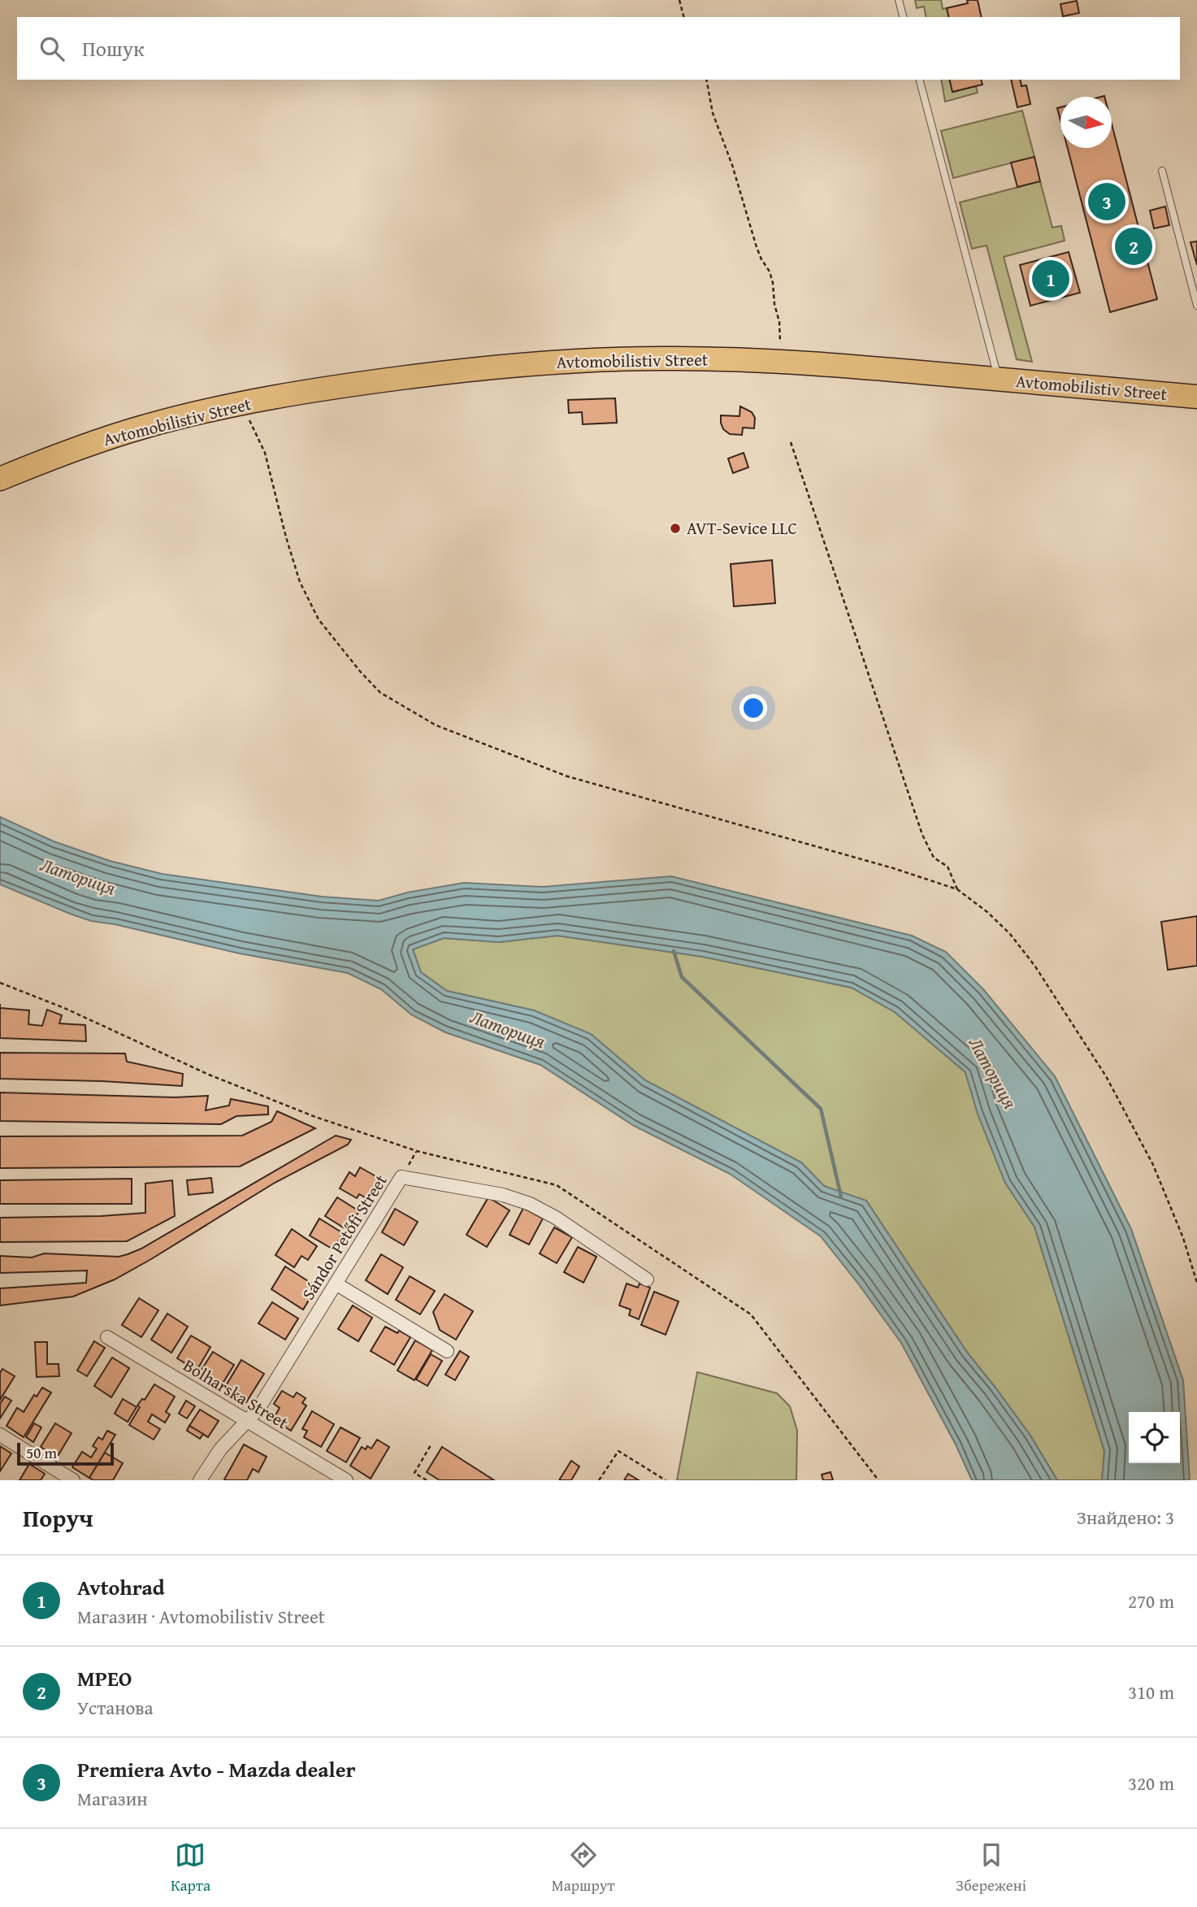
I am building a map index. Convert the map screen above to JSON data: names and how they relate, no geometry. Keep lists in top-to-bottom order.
{
  "streets": {
    "highway": ["Avtomobilistiv Street"],
    "street": ["Sándor Petőfi Street", "Bolharska Street"]
  },
  "crossings": [
    ["Sándor Petőfi Street", "Bolharska Street"]
  ],
  "water": ["Латориця"],
  "places": ["AVT-Sevice LLC"],
  "scale_bar": "50 m",
  "north": "right",
  "page": {
    "search": "Пошук",
    "pins": ["3", "2", "1"],
    "scale": "50 m",
    "heading": ["Поруч", "Знайдено: 3"],
    "list": [
      {
        "mark": "1",
        "name": "Avtohrad",
        "note": "Магазин · Avtomobilistiv Street",
        "value": "270 m"
      },
      {
        "mark": "2",
        "name": "МРЕО",
        "note": "Установа",
        "value": "310 m"
      },
      {
        "mark": "3",
        "name": "Premiera Avto - Mazda dealer",
        "note": "Магазин",
        "value": "320 m"
      }
    ],
    "nav": ["Карта", "Маршрут", "Збережені"]
  }
}
